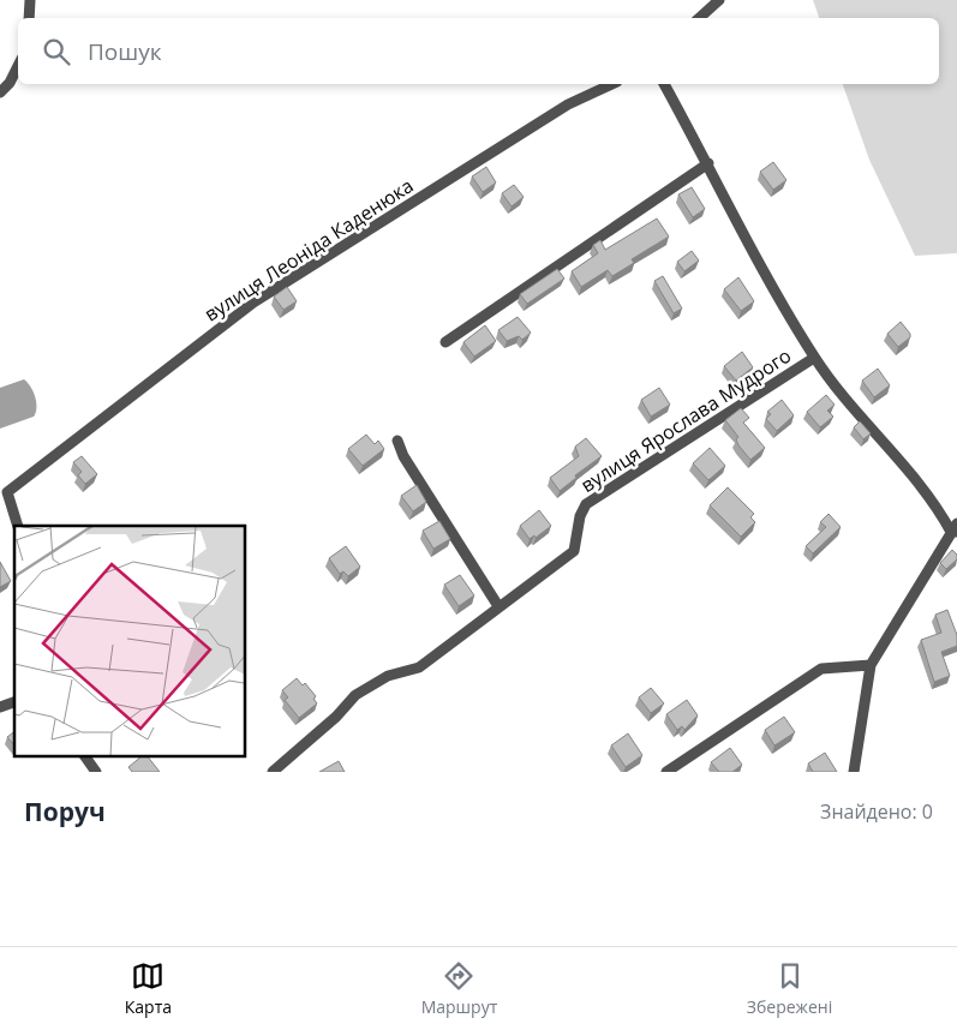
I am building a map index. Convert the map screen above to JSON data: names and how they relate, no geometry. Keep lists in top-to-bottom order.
{
  "streets": {
    "street": ["вулиця Леоніда Каденюка", "вулиця Ярослава Мудрого"]
  },
  "page": {
    "search": "Пошук",
    "heading": ["Поруч", "Знайдено: 0"],
    "nav": ["Карта", "Маршрут", "Збережені"]
  }
}
